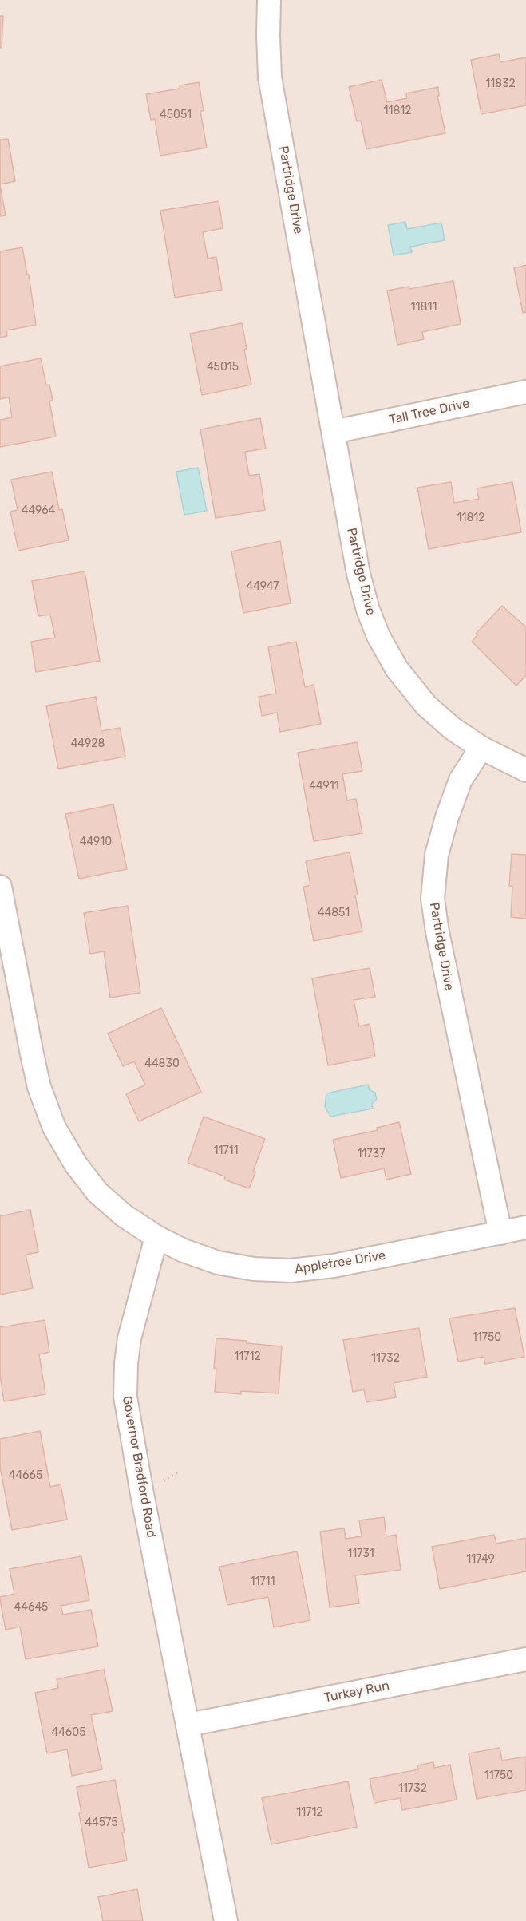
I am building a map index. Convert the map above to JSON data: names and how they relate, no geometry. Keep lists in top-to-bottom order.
{
  "streets": {
    "street": [
      "Partridge Drive",
      "Tall Tree Drive",
      "Appletree Drive",
      "Governor Bradford Road",
      "Turkey Run"
    ]
  },
  "crossings": [
    ["Partridge Drive", "Tall Tree Drive"],
    ["Partridge Drive", "Appletree Drive"],
    ["Appletree Drive", "Governor Bradford Road"],
    ["Governor Bradford Road", "Turkey Run"]
  ],
  "house_numbers": [
    "11832",
    "11812",
    "45051",
    "11811",
    "45015",
    "44964",
    "11812",
    "44947",
    "44928",
    "44911",
    "44910",
    "44851",
    "44830",
    "11711",
    "11737",
    "11750",
    "11712",
    "11732",
    "44665",
    "11731",
    "11749",
    "11711",
    "44645",
    "44605",
    "11750",
    "11732",
    "11712",
    "44575"
  ]
}
